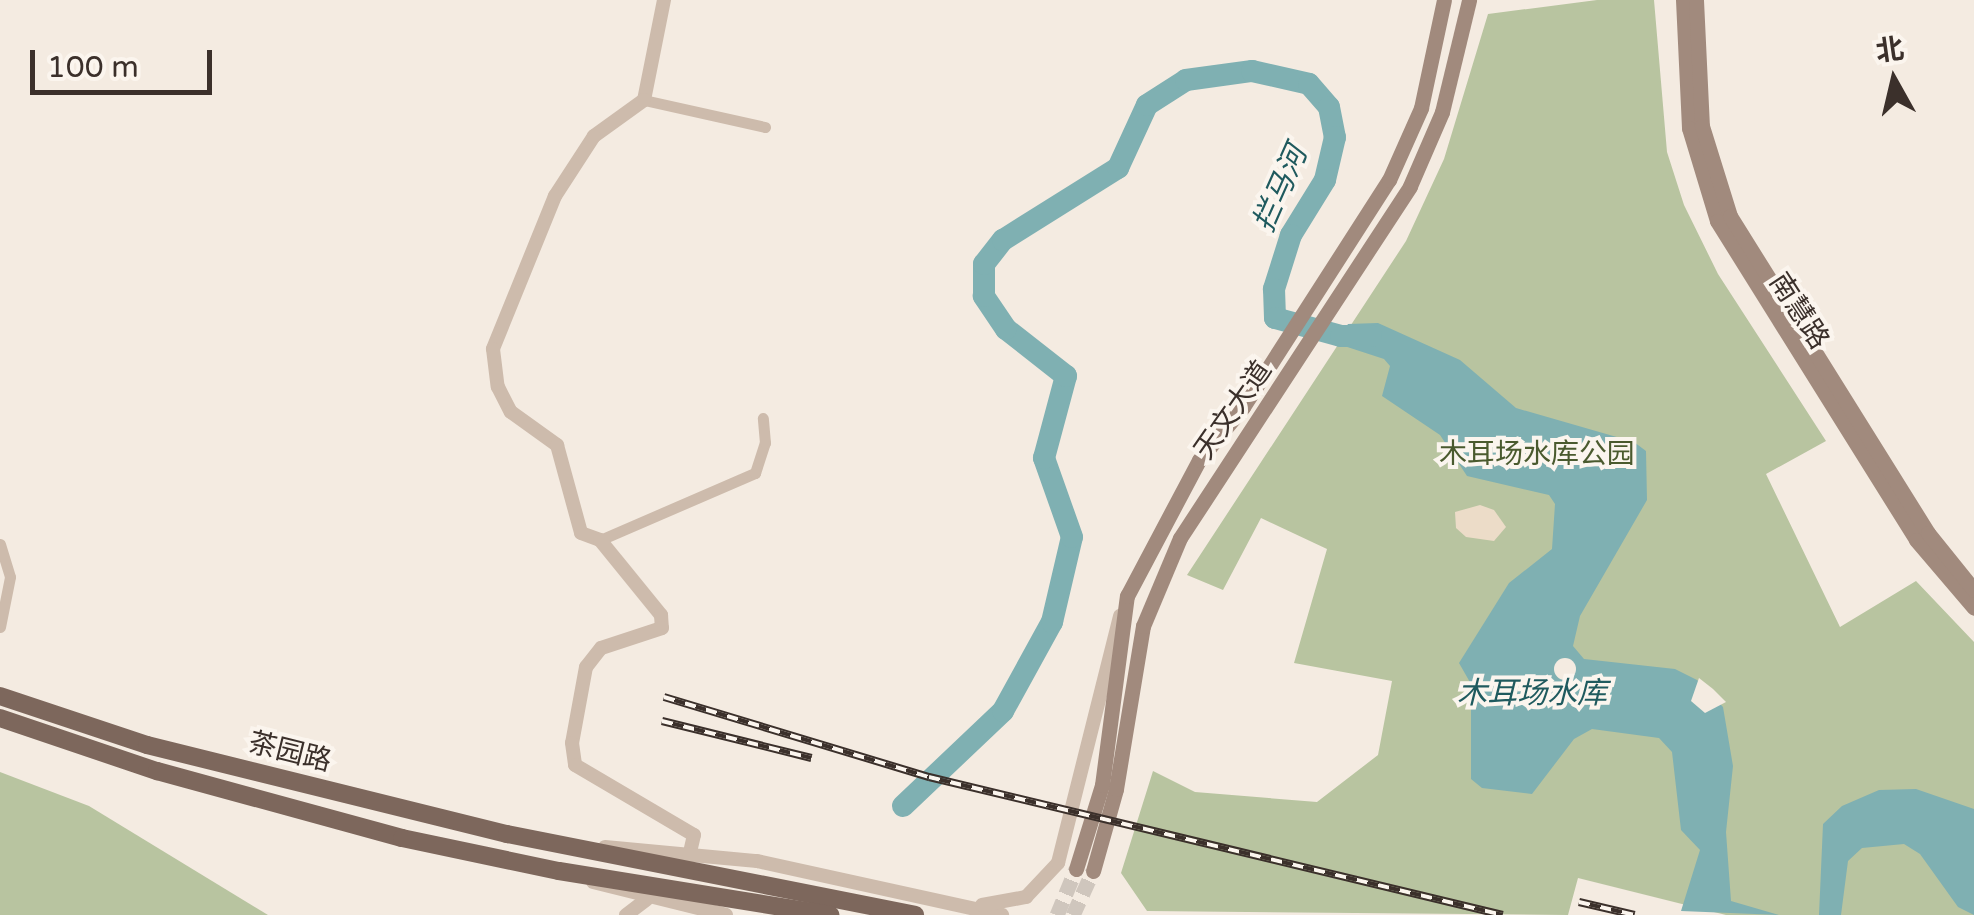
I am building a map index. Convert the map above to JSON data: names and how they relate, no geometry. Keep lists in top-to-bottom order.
{
  "streets": {
    "main road": ["南慧路", "天文大道", "茶园路"]
  },
  "crossings": [
    ["天文大道", "茶园路"]
  ],
  "water": ["拦马河", "木耳场水库"],
  "parks": ["木耳场水库公园"],
  "scale_bar": "100 m",
  "north": "top"
}
